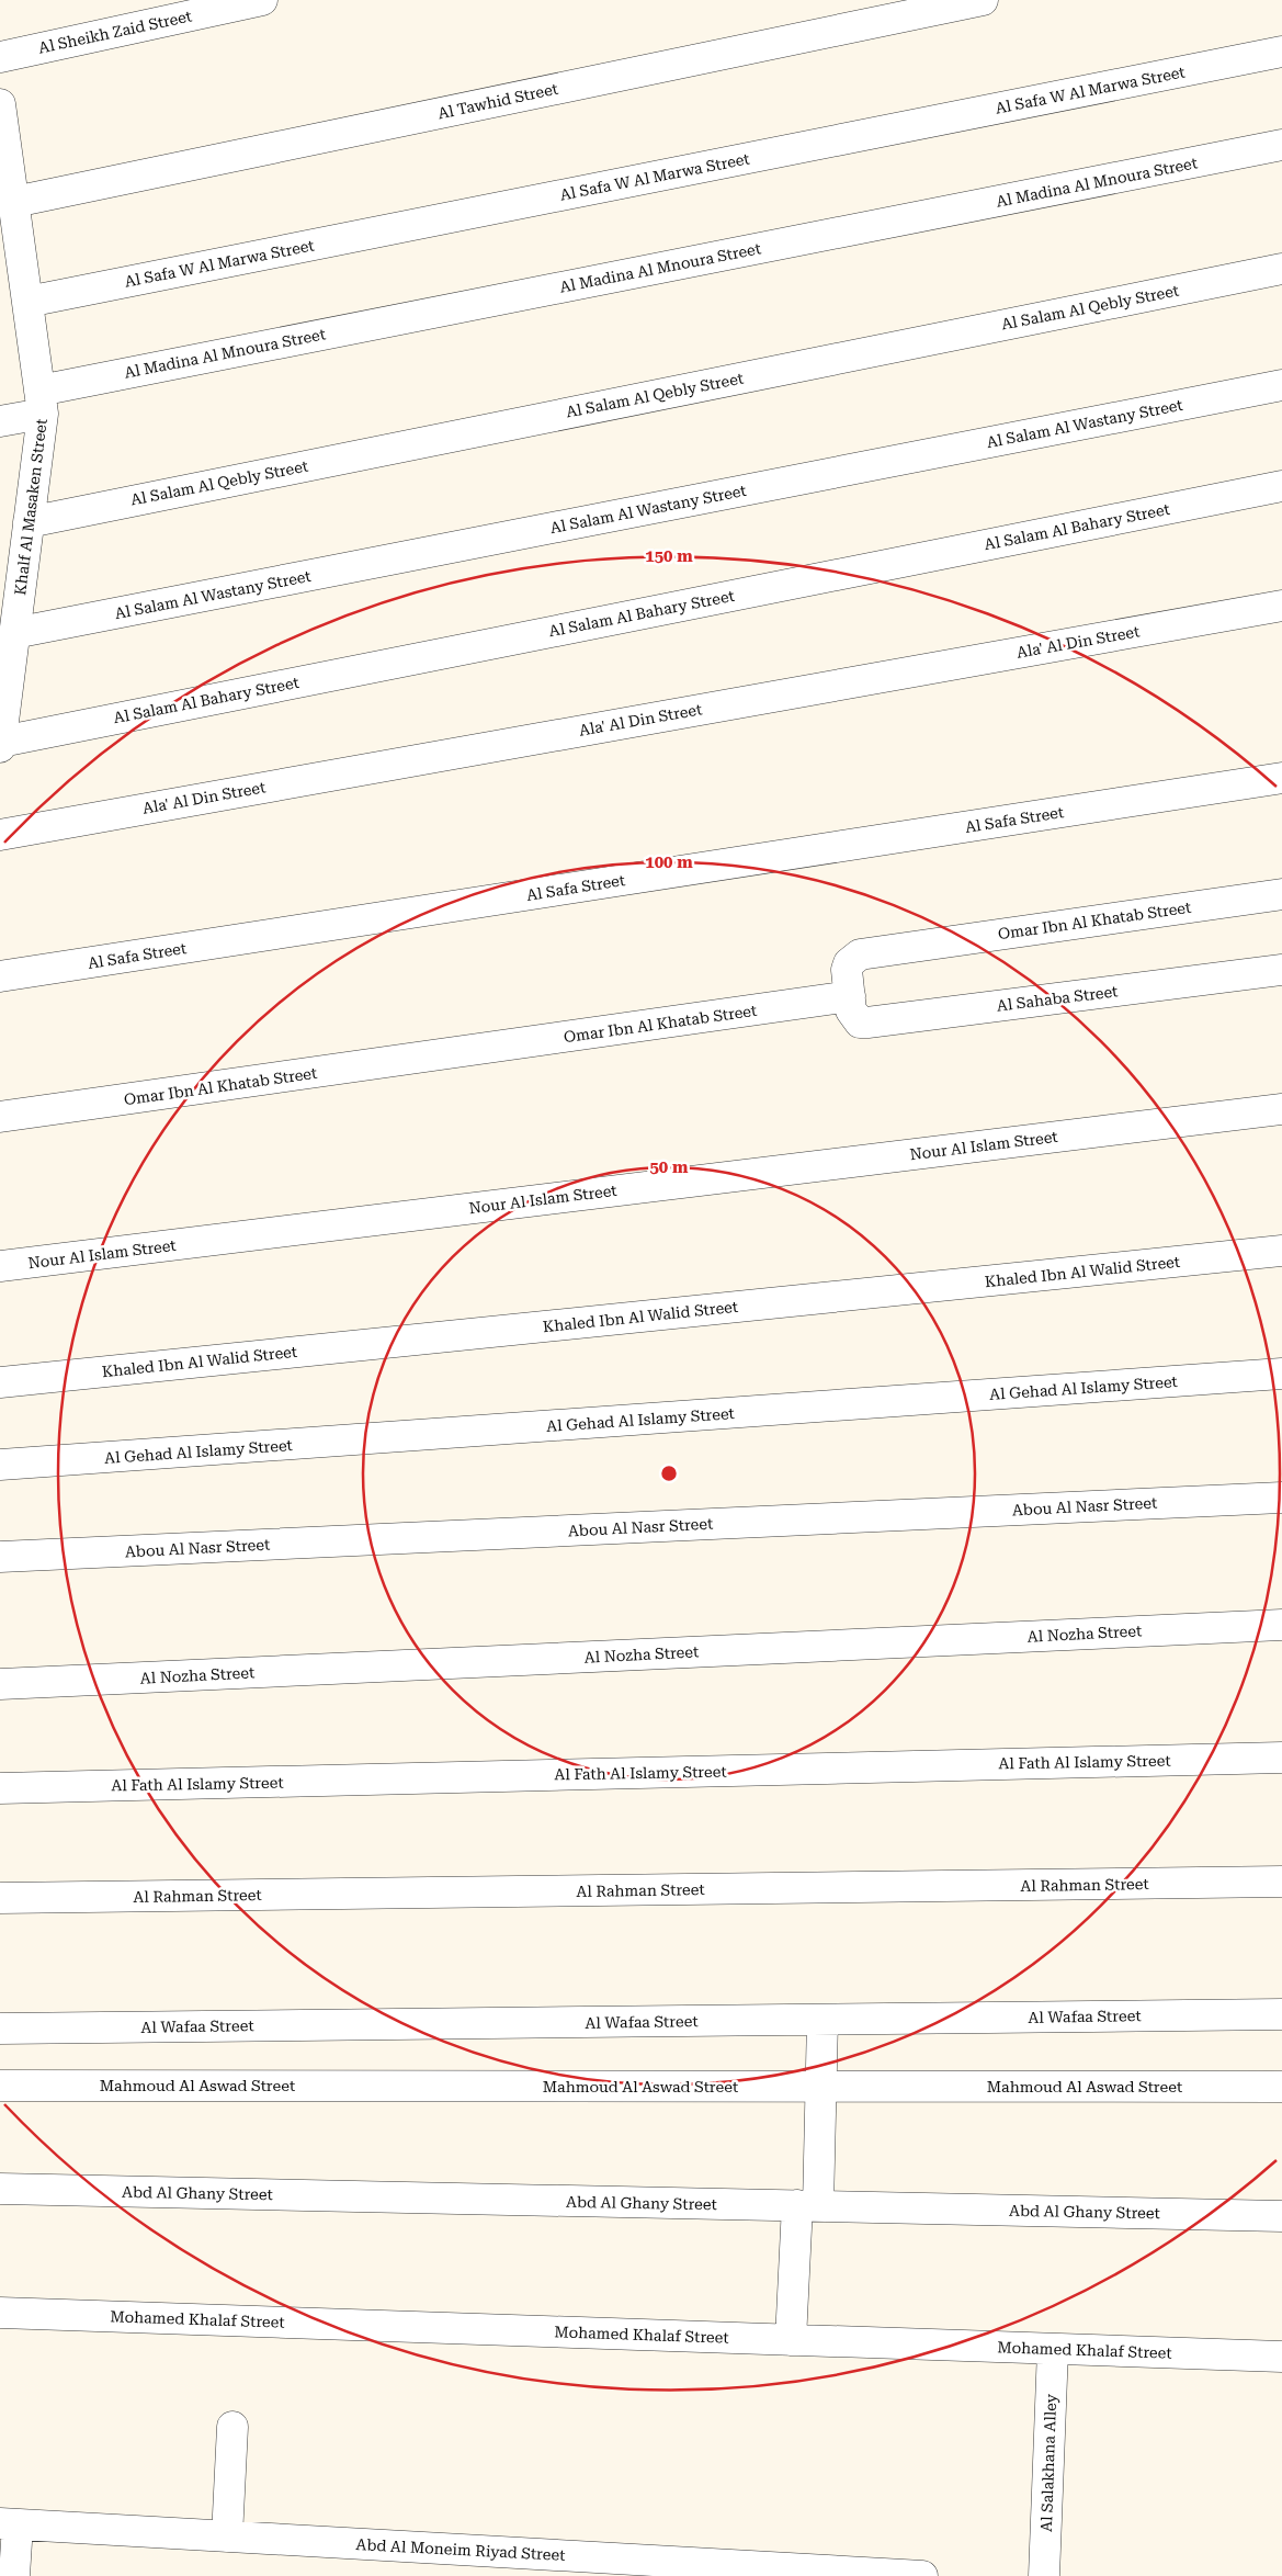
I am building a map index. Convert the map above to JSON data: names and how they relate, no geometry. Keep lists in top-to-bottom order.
{
  "streets": {
    "street": [
      "Al Sheikh Zaid Street",
      "Al Safa W Al Marwa Street",
      "Al Tawhid Street",
      "Al Madina Al Mnoura Street",
      "Al Salam Al Qebly Street",
      "Al Salam Al Wastany Street",
      "Khalf Al Masaken Street",
      "Al Salam Al Bahary Street",
      "Ala' Al Din Street",
      "Al Safa Street",
      "Omar Ibn Al Khatab Street",
      "Al Sahaba Street",
      "Nour Al Islam Street",
      "Khaled Ibn Al Walid Street",
      "Al Gehad Al Islamy Street",
      "Abou Al Nasr Street",
      "Al Nozha Street",
      "Al Fath Al Islamy Street",
      "Al Rahman Street",
      "Al Wafaa Street",
      "Mahmoud Al Aswad Street",
      "Abd Al Ghany Street",
      "Mohamed Khalaf Street",
      "Al Salakhana Alley",
      "Abd Al Moneim Riyad Street"
    ]
  },
  "crossings": [
    ["Al Safa W Al Marwa Street", "Khalf Al Masaken Street"],
    ["Al Tawhid Street", "Khalf Al Masaken Street"],
    ["Al Madina Al Mnoura Street", "Khalf Al Masaken Street"],
    ["Al Salam Al Qebly Street", "Khalf Al Masaken Street"],
    ["Al Salam Al Wastany Street", "Khalf Al Masaken Street"],
    ["Khalf Al Masaken Street", "Al Salam Al Bahary Street"],
    ["Omar Ibn Al Khatab Street", "Al Sahaba Street"],
    ["Mohamed Khalaf Street", "Al Salakhana Alley"]
  ],
  "rings": ["150 m", "100 m", "50 m"]
}
